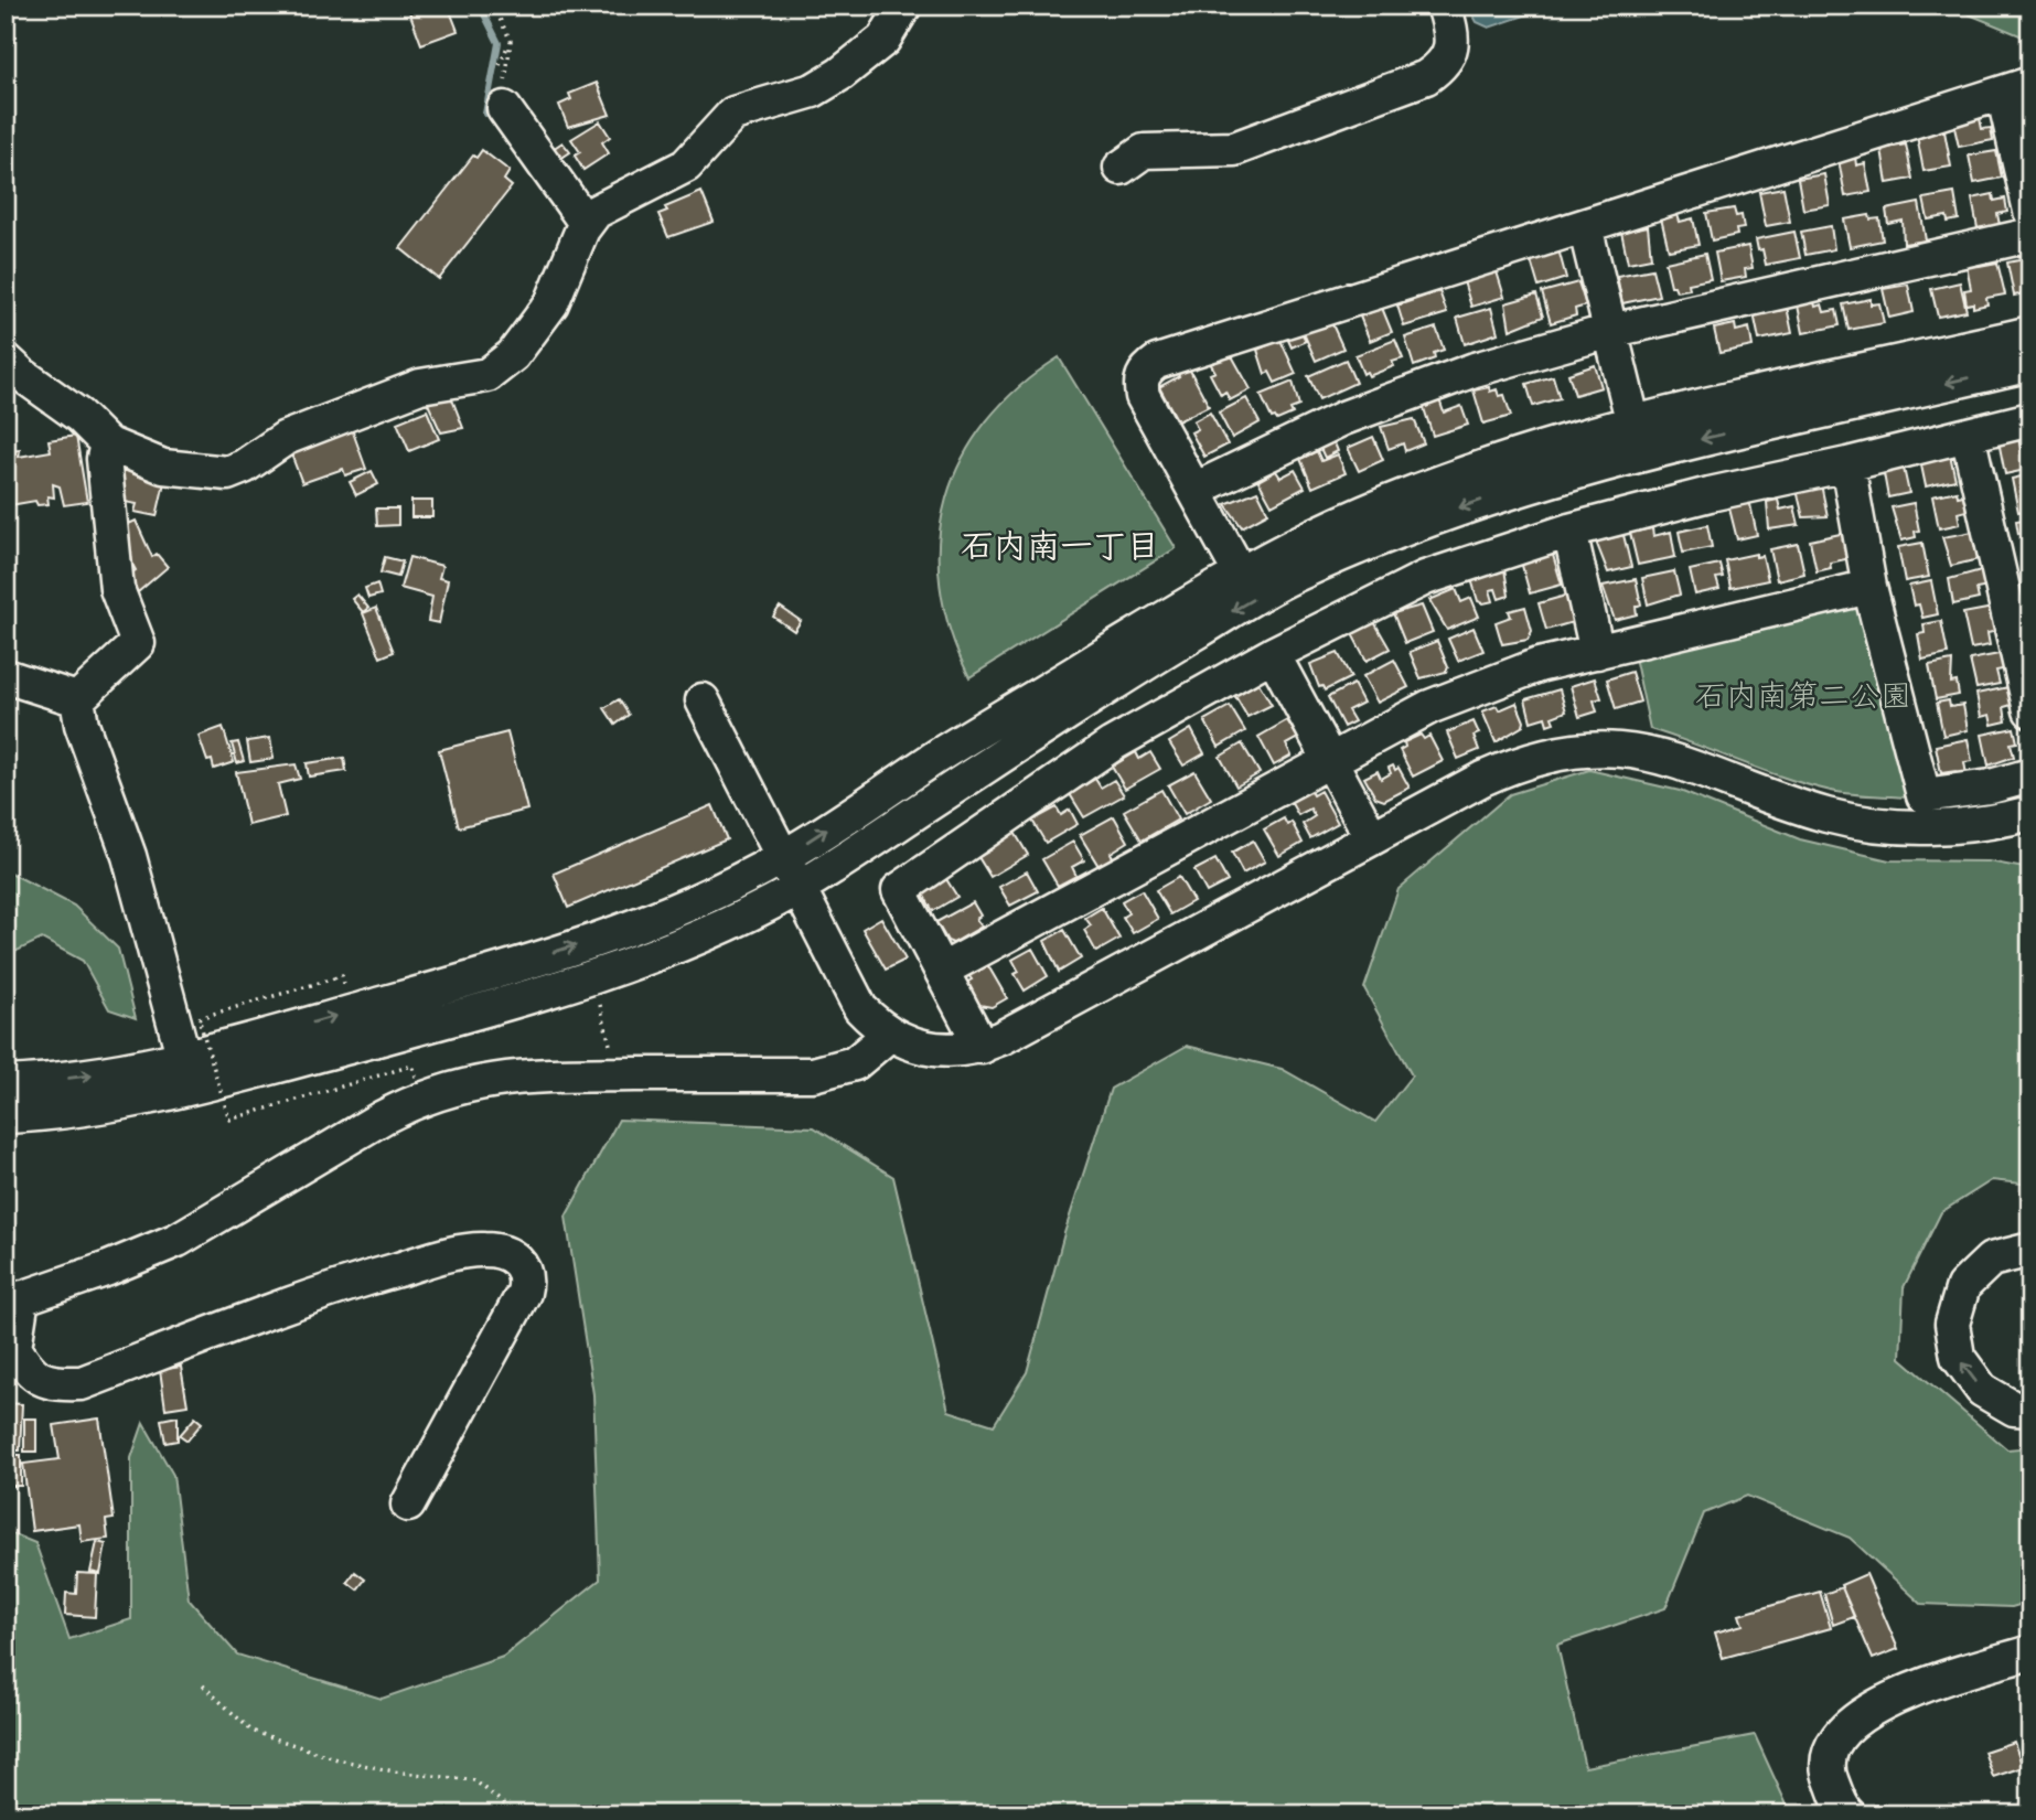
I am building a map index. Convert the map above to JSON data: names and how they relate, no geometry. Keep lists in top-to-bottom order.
{
  "districts": ["石内南一丁目"],
  "parks": ["石内南第二公園"]
}
